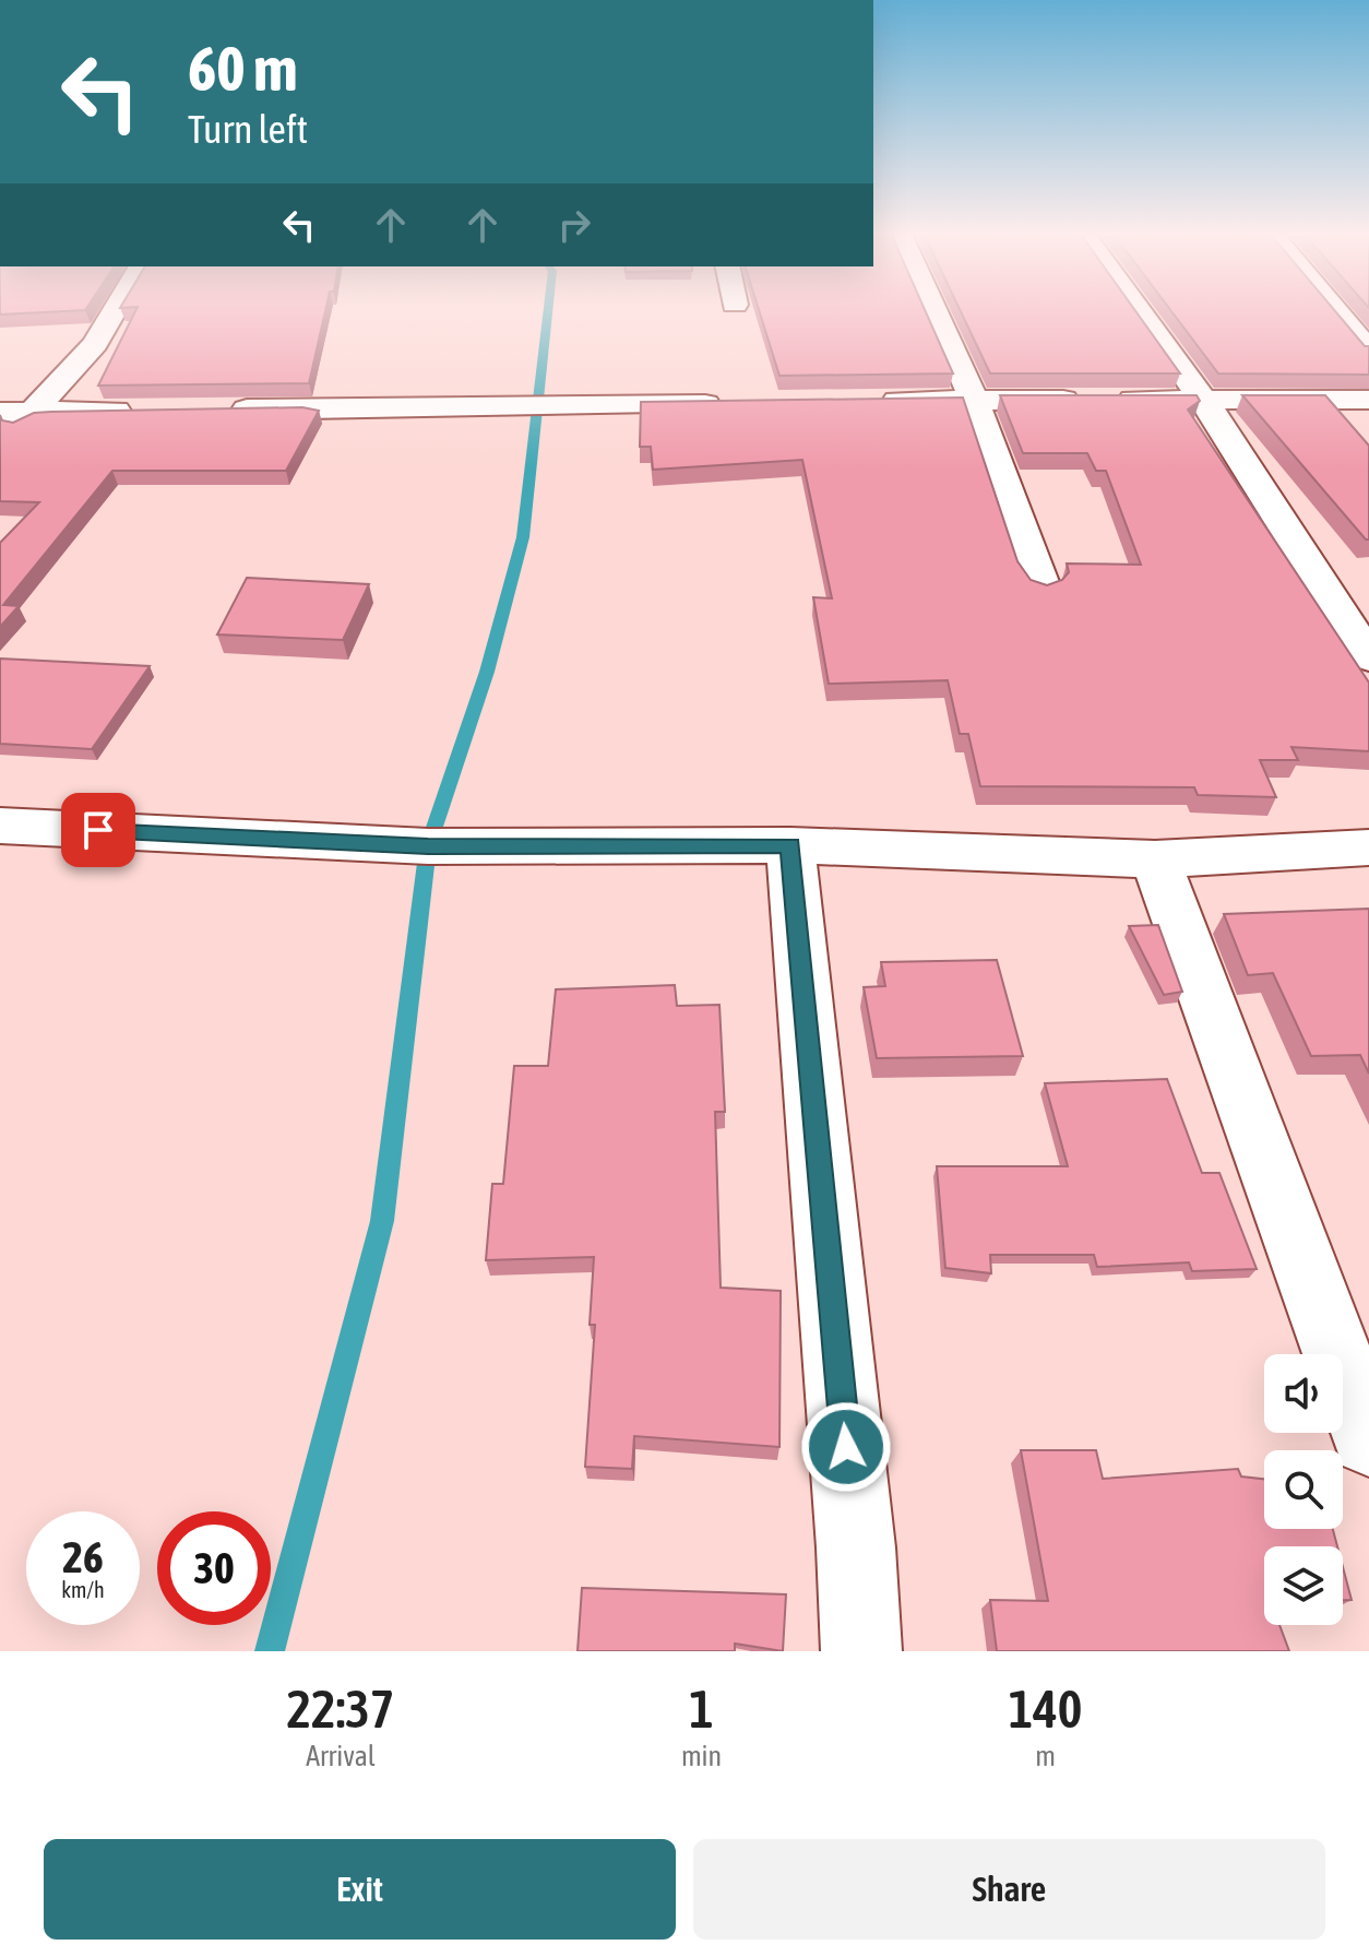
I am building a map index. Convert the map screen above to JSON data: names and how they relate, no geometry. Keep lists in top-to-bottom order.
{
  "page": {
    "turn": ["60 m", "Turn left"],
    "speed": "26 km/h",
    "limit": "30",
    "eta": [
      "22:37",
      "Arrival",
      "1",
      "min",
      "140",
      "m"
    ],
    "buttons": ["Exit", "Share"]
  }
}
